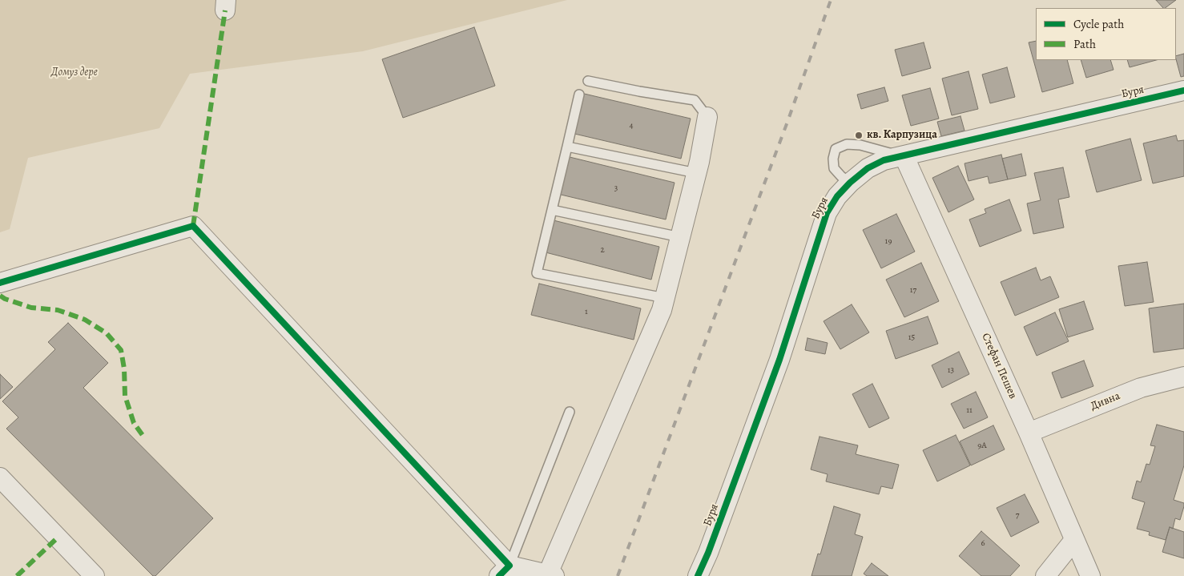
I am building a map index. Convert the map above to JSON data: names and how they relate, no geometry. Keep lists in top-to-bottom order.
{
  "streets": {
    "street": ["Буря", "Стефан Пешев", "Дивна"]
  },
  "crossings": [
    ["Буря", "Стефан Пешев"],
    ["Стефан Пешев", "Дивна"]
  ],
  "parks": ["Домуз дере"],
  "places": ["кв. Карпузица"],
  "house_numbers": [
    "4",
    "3",
    "19",
    "2",
    "17",
    "1",
    "15",
    "13",
    "11",
    "9А",
    "7",
    "6"
  ],
  "legend": ["Cycle path", "Path"]
}
